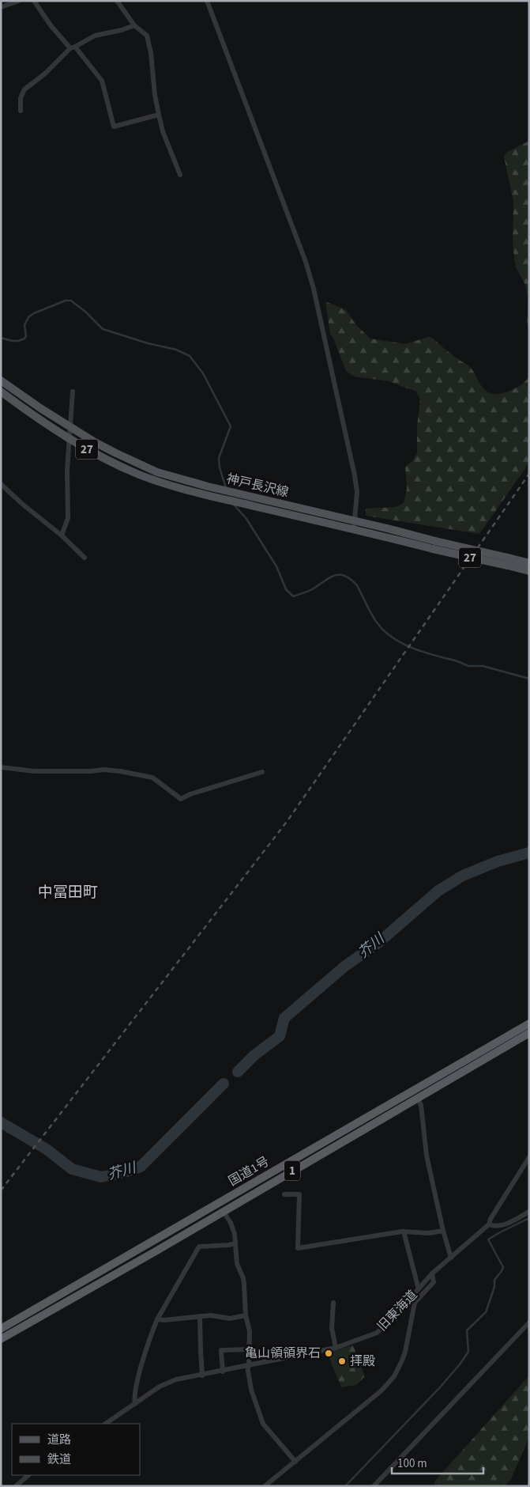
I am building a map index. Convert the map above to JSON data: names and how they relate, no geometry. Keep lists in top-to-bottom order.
{
  "streets": {
    "highway": ["1", "国道1号"],
    "main road": ["27", "神戸長沢線"],
    "street": ["旧東海道"]
  },
  "districts": ["中冨田町"],
  "water": ["芥川"],
  "places": ["亀山領領界石", "拝殿"],
  "legend": ["道路", "鉄道"],
  "scale_bar": "100 m"
}
